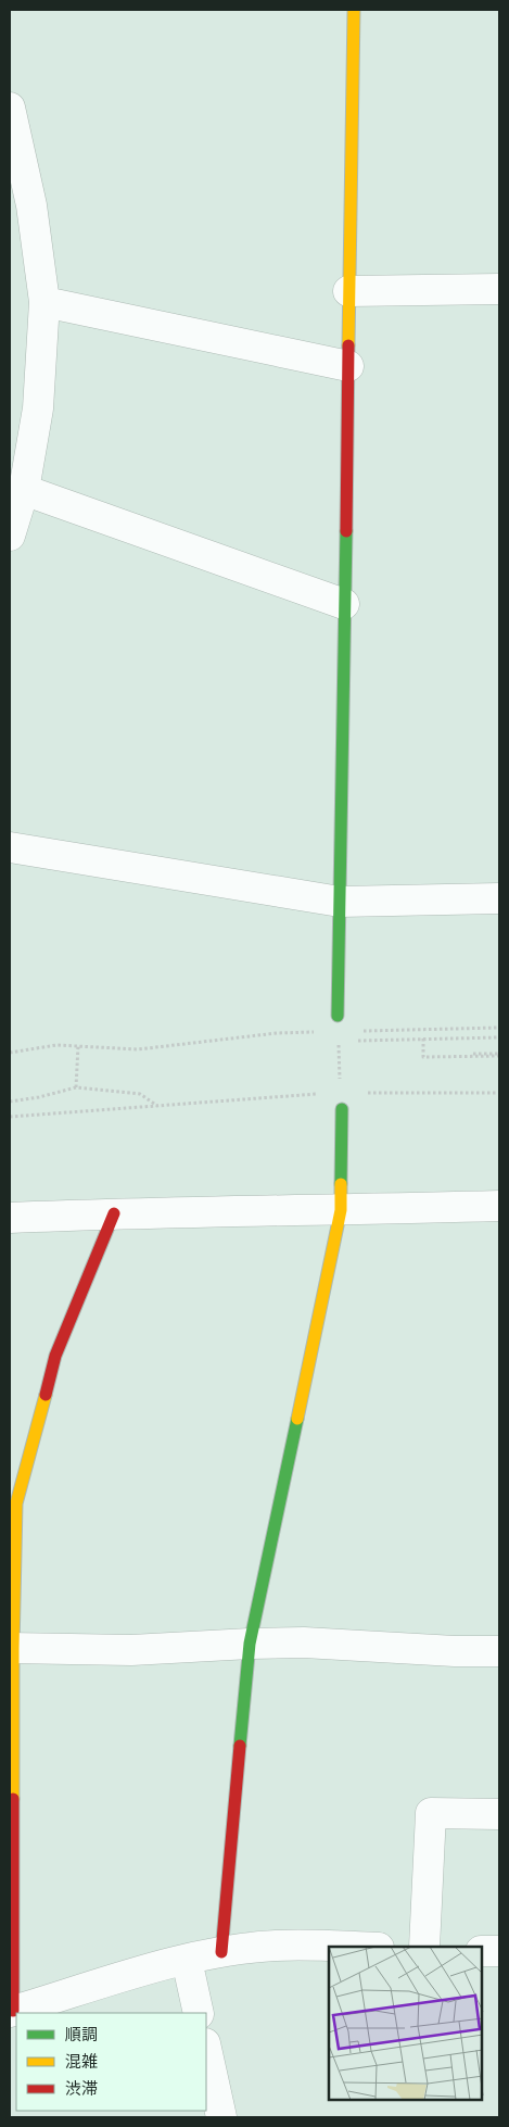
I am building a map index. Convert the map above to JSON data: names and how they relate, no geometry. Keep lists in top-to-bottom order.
{
  "legend": ["順調", "混雑", "渋滞"]
}
